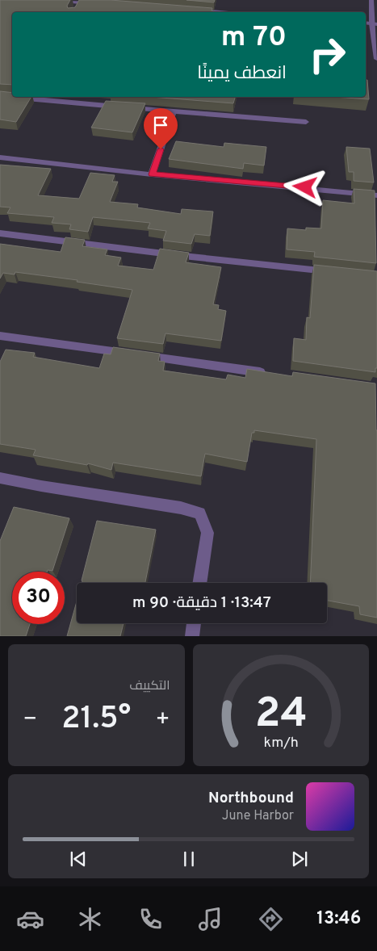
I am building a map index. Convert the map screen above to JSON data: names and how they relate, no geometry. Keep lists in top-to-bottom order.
{
  "page": {
    "turn": ["70 m", "انعطف يمينًا"],
    "limit": "30",
    "trip": "13:47 · 1 دقيقة · 90 m",
    "tile": "التكييف",
    "heat": ["−", "21.5°", "+"],
    "song": ["Northbound", "June Harbor"],
    "tabs": "13:46",
    "gauge": ["24", "km/h"]
  }
}
